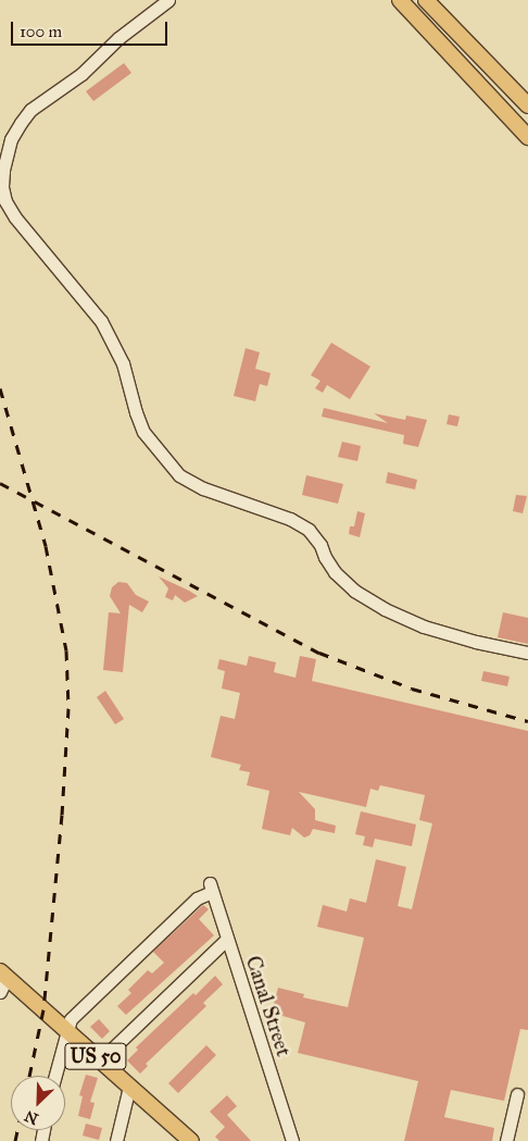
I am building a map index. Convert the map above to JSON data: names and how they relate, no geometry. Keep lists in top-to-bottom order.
{
  "streets": {
    "main road": ["US 50"],
    "street": ["Canal Street"]
  },
  "crossings": [
    ["Canal Street", "US 50"]
  ],
  "scale_bar": "100 m",
  "north": "bottom left"
}
